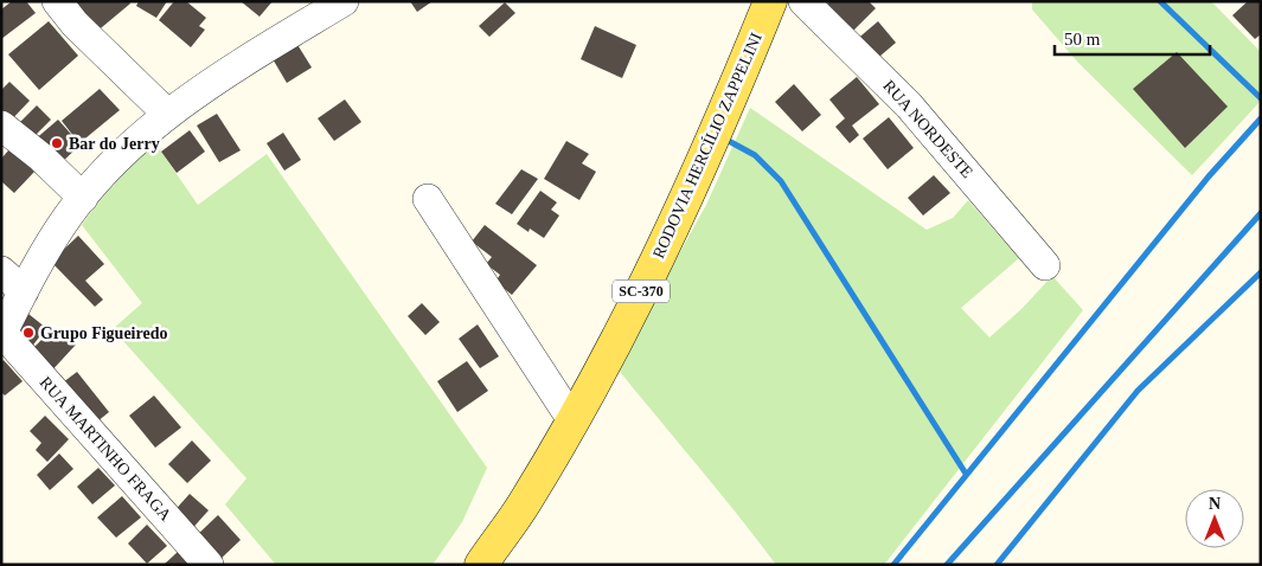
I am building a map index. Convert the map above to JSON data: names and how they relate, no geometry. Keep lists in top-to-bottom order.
{
  "streets": {
    "main road": ["RODOVIA HERCÍLIO ZAPPELINI", "SC-370"],
    "street": ["RUA NORDESTE", "RUA MARTINHO FRAGA"]
  },
  "places": ["Bar do Jerry", "Grupo Figueiredo"],
  "scale_bar": "50 m",
  "north": "top"
}
